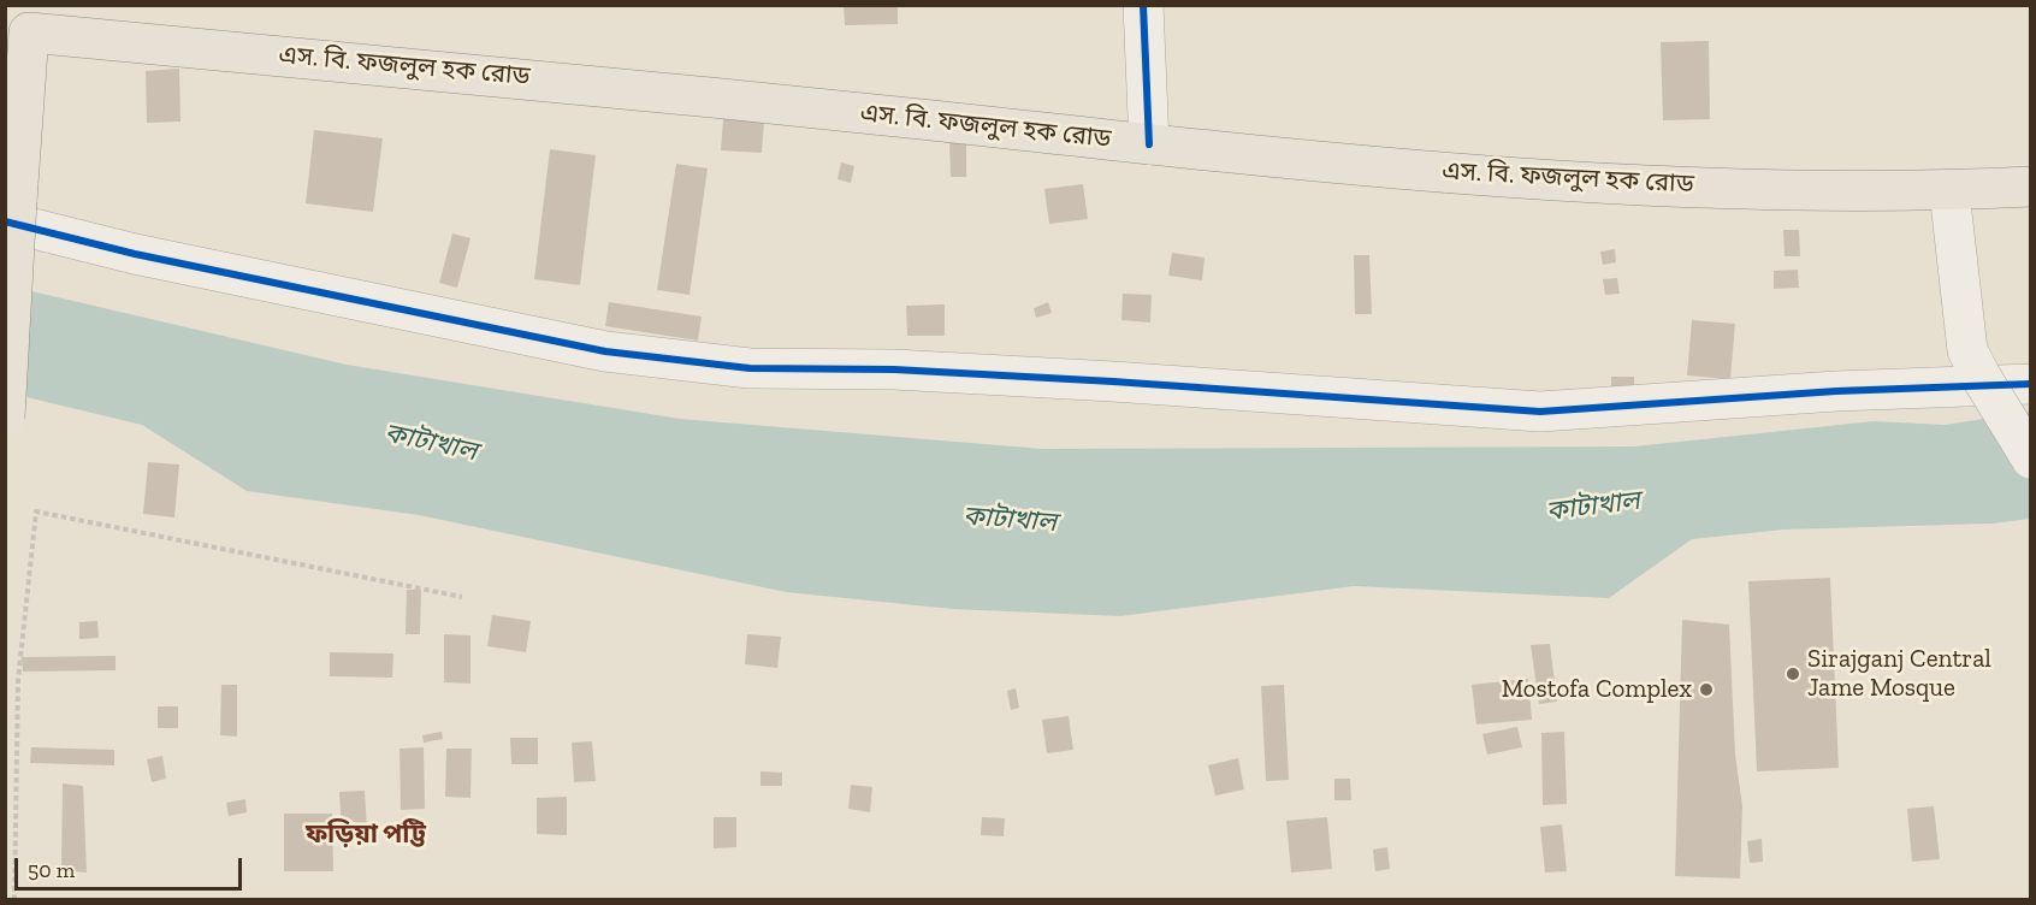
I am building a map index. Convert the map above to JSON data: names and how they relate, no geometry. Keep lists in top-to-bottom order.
{
  "streets": {
    "main road": ["এস. বি. ফজলুল হক রোড"]
  },
  "districts": ["ফড়িয়া পট্টি"],
  "water": ["কাটাখাল"],
  "places": ["Sirajganj Central Jame Mosque", "Mostofa Complex"],
  "scale_bar": "50 m"
}
